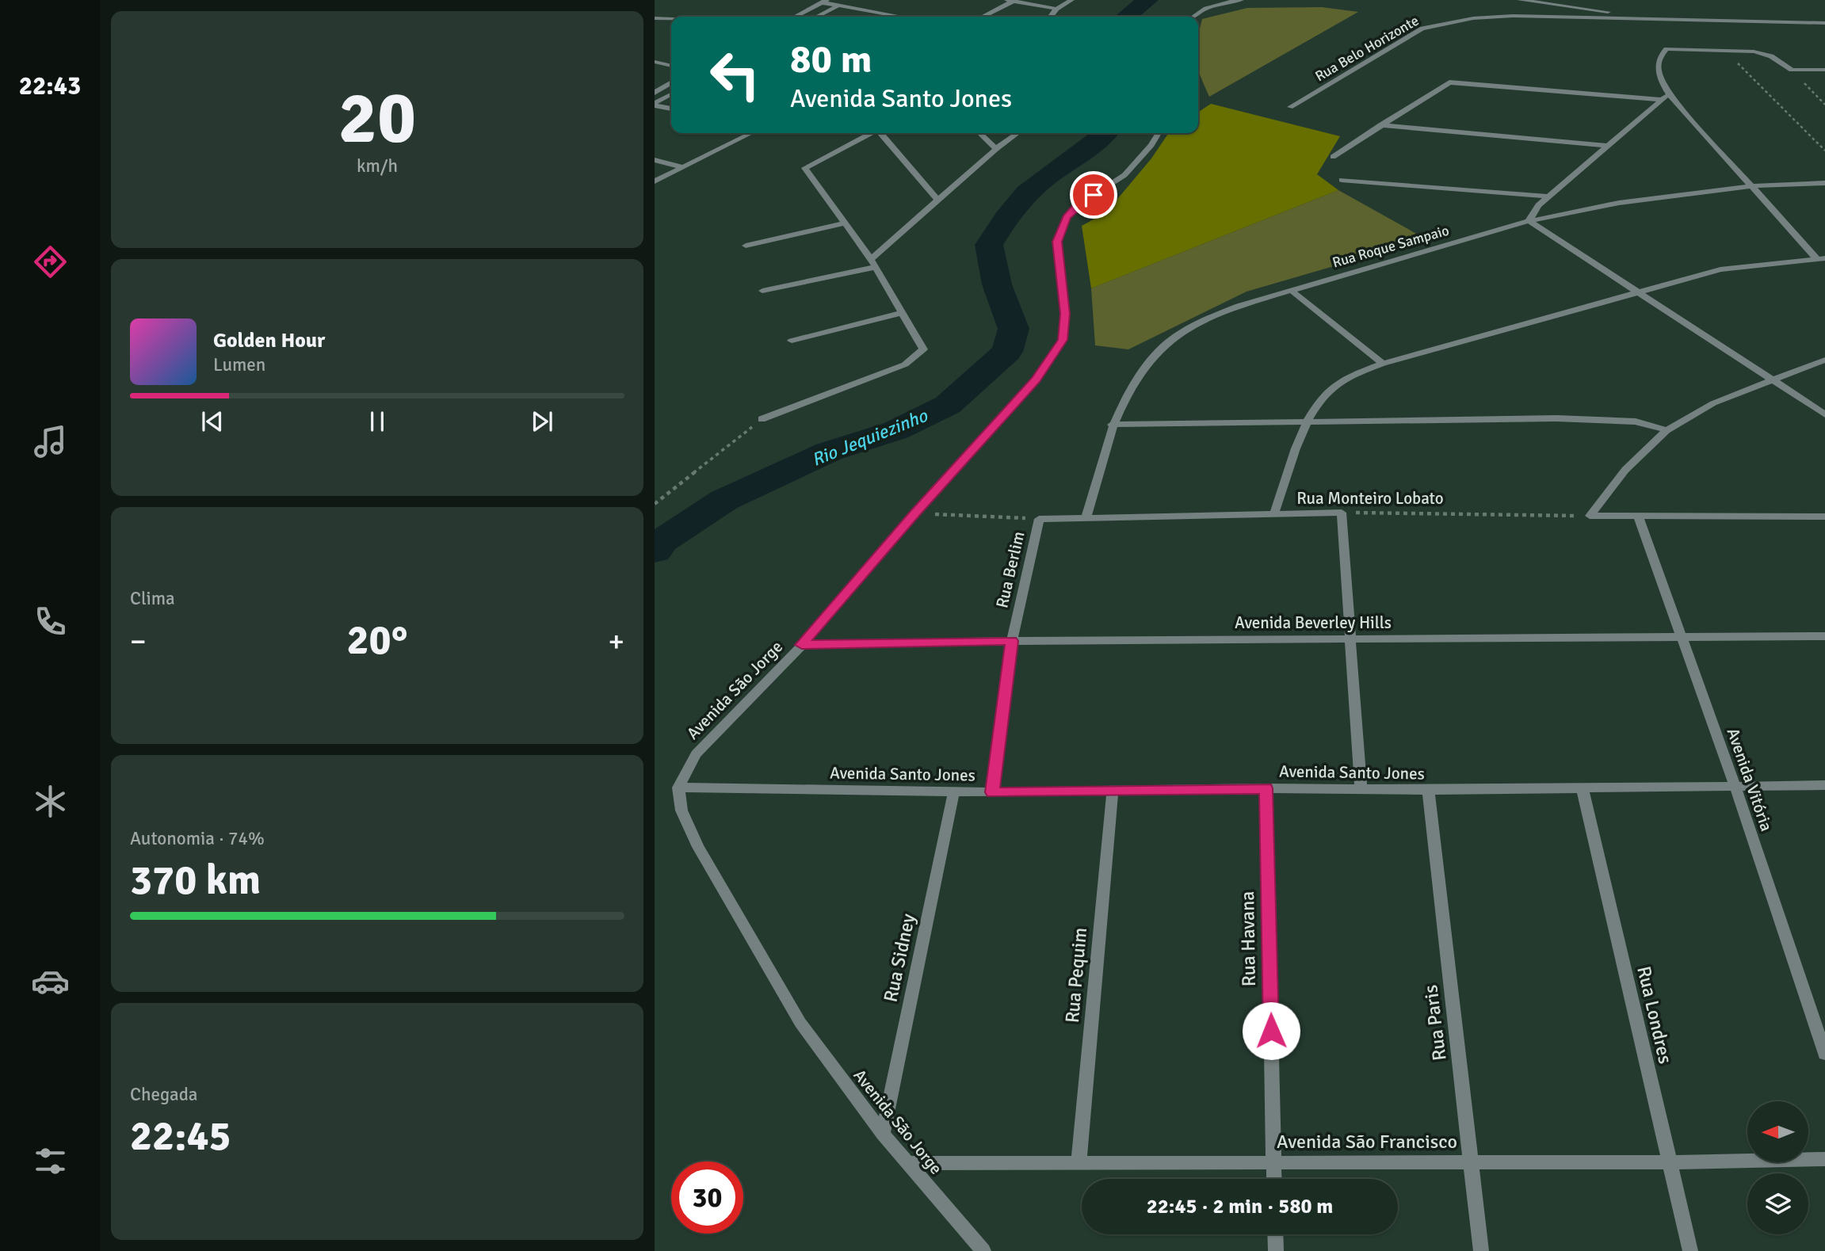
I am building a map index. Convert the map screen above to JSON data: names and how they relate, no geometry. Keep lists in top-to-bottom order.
{
  "streets": {
    "street": [
      "Rua Belo Horizonte",
      "Rua Roque Sampaio",
      "Rua Monteiro Lobato",
      "Rua Berlim",
      "Avenida Beverley Hills",
      "Avenida São Jorge",
      "Avenida Santo Jones",
      "Avenida Vitória",
      "Rua Havana",
      "Rua Sidney",
      "Rua Pequim",
      "Rua Londres",
      "Rua Paris",
      "Avenida São Francisco"
    ]
  },
  "crossings": [
    ["Rua Roque Sampaio", "Rua Monteiro Lobato"],
    ["Rua Monteiro Lobato", "Rua Berlim"],
    ["Rua Berlim", "Avenida Beverley Hills"],
    ["Rua Berlim", "Avenida Santo Jones"],
    ["Avenida Beverley Hills", "Avenida São Jorge"],
    ["Avenida Beverley Hills", "Avenida Vitória"],
    ["Avenida São Jorge", "Avenida Santo Jones"],
    ["Avenida São Jorge", "Rua Sidney"],
    ["Avenida São Jorge", "Avenida São Francisco"],
    ["Avenida Santo Jones", "Avenida Vitória"],
    ["Avenida Santo Jones", "Rua Havana"],
    ["Avenida Santo Jones", "Rua Sidney"],
    ["Avenida Santo Jones", "Rua Pequim"],
    ["Avenida Santo Jones", "Rua Londres"],
    ["Avenida Santo Jones", "Rua Paris"],
    ["Rua Havana", "Avenida São Francisco"],
    ["Rua Pequim", "Avenida São Francisco"],
    ["Rua Londres", "Avenida São Francisco"],
    ["Rua Paris", "Avenida São Francisco"]
  ],
  "water": ["Rio Jequiezinho"],
  "north": "left",
  "page": {
    "tabs": "22:43",
    "tile": [
      ["20", "km/h"],
      "Clima",
      ["Autonomia · 74%", "370 km"],
      ["Chegada", "22:45"]
    ],
    "turn": ["80 m", "Avenida Santo Jones"],
    "song": ["Golden Hour", "Lumen"],
    "heat": ["−", "20°", "+"],
    "limit": "30",
    "trip": "22:45 · 2 min · 580 m"
  }
}
